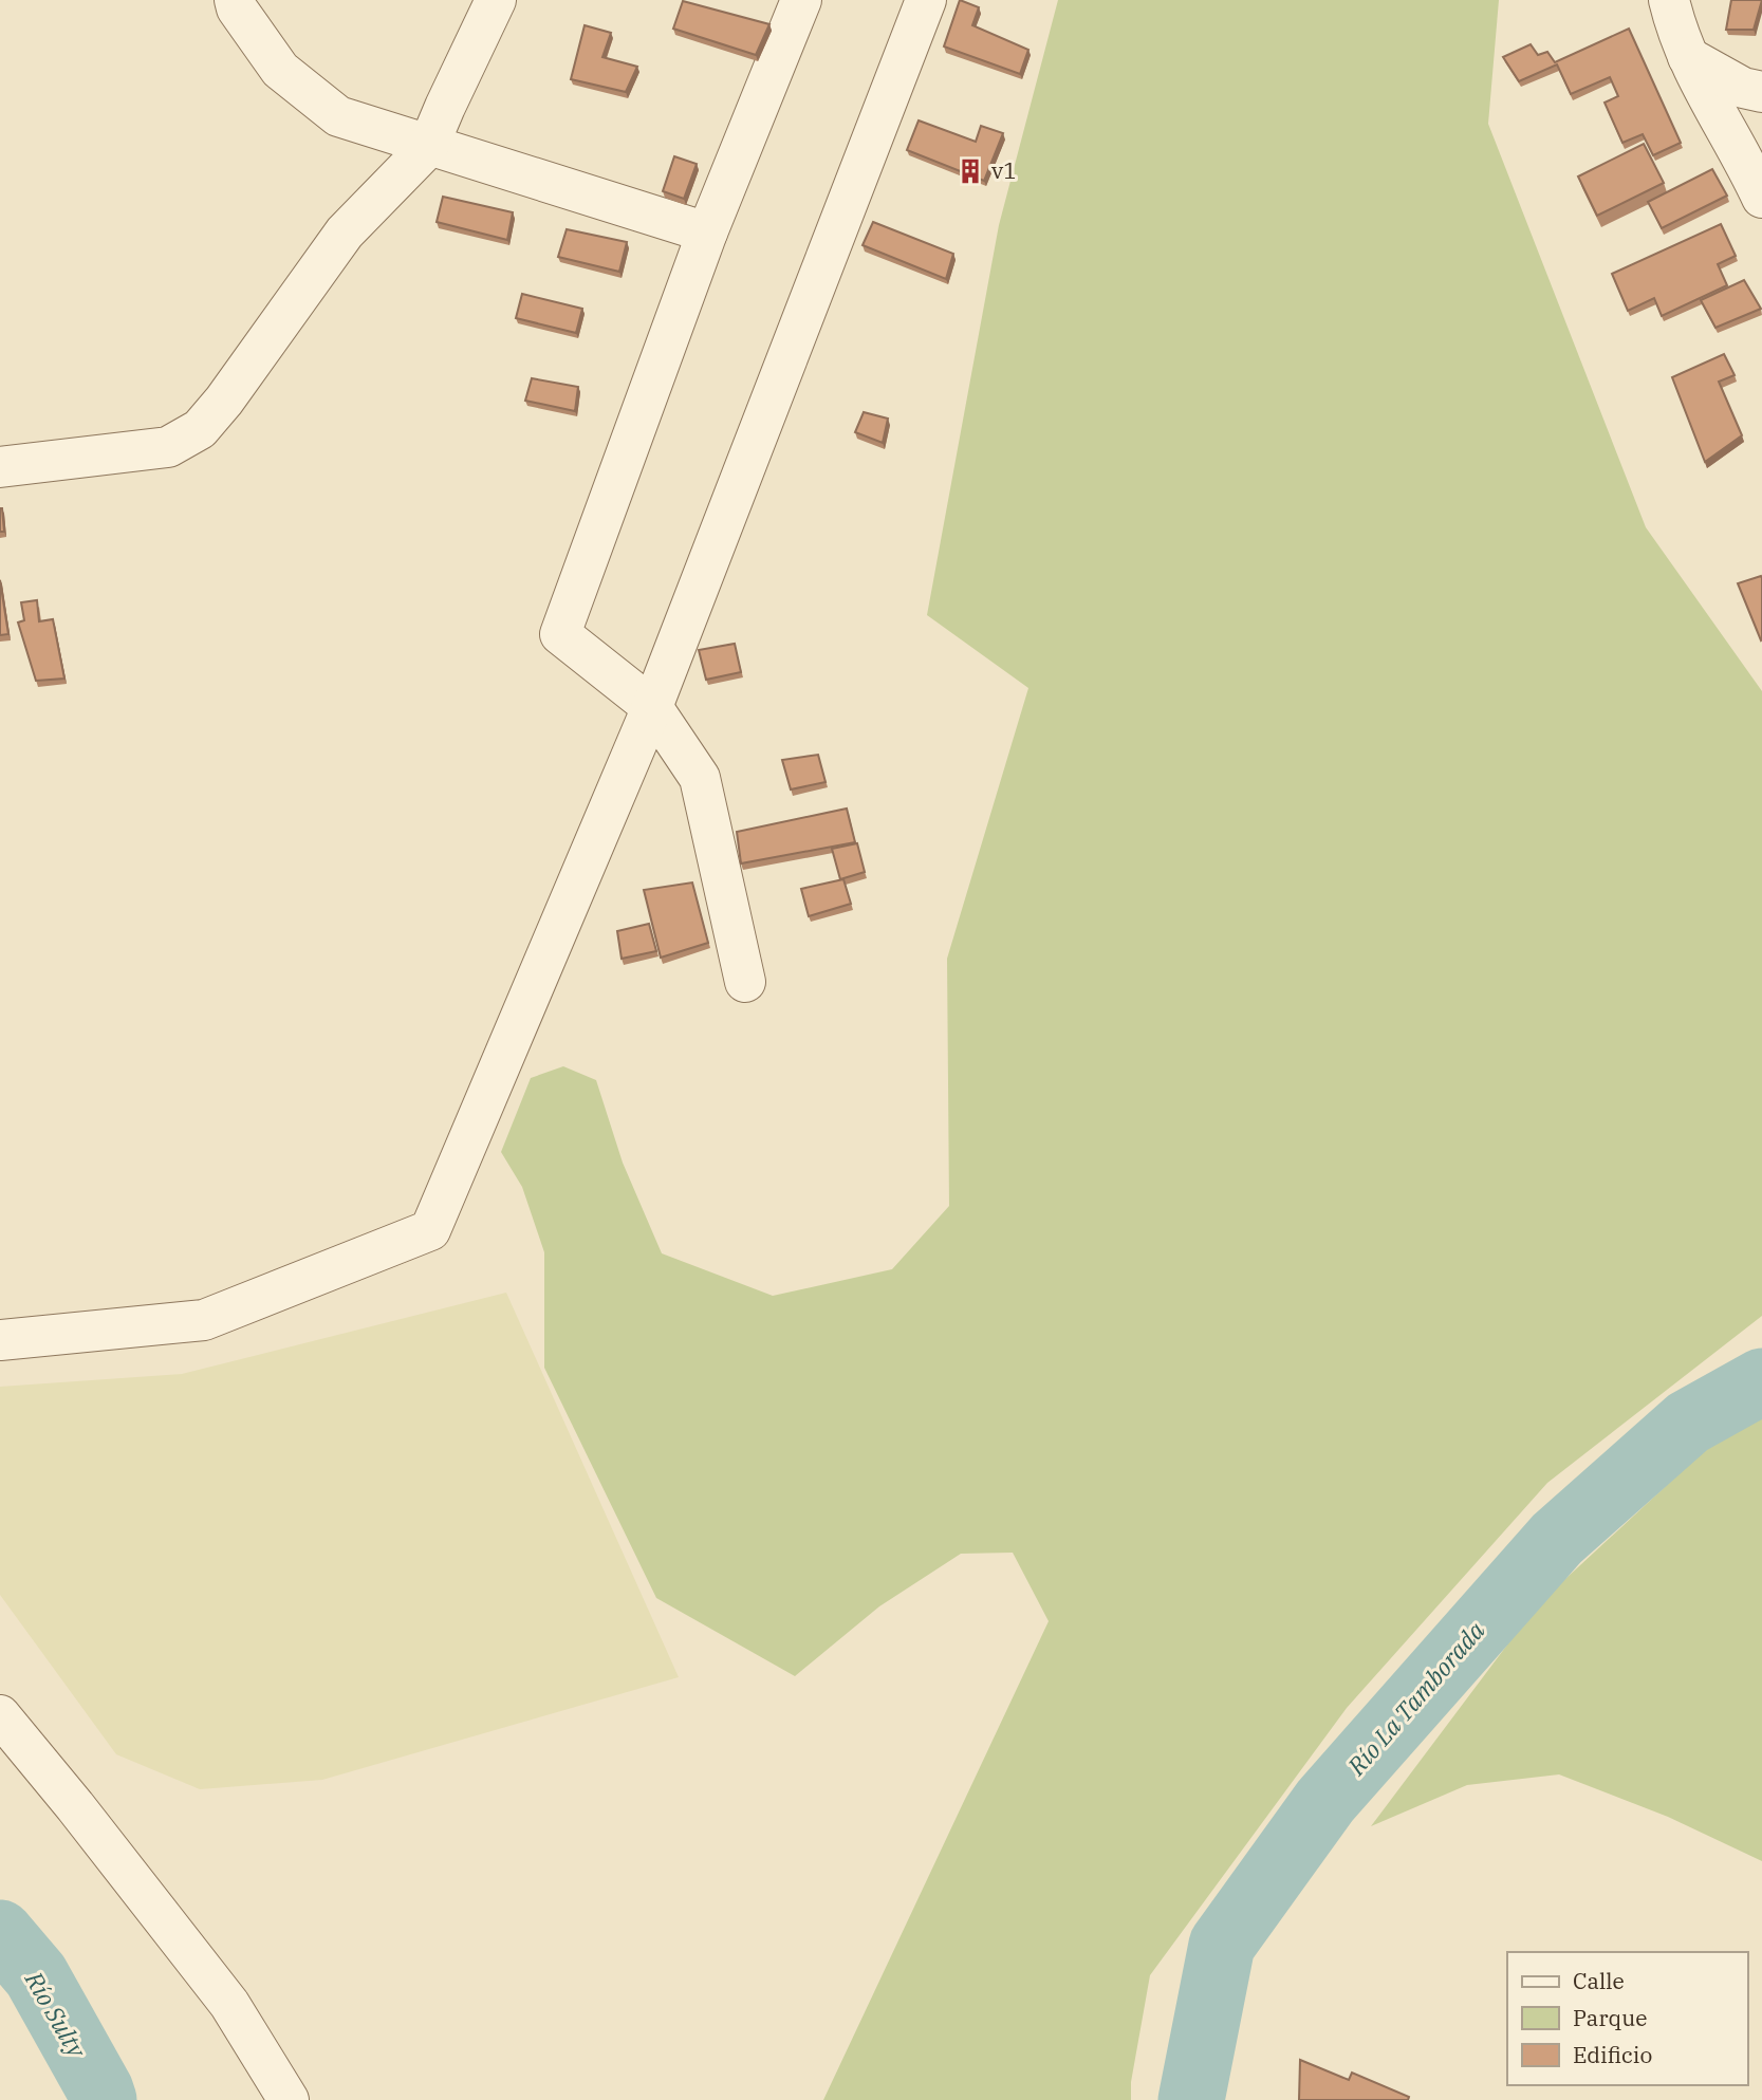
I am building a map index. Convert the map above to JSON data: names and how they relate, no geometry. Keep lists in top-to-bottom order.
{
  "water": ["Río La Tamborada", "Río Sulty"],
  "places": {
    "building": ["v1"]
  },
  "legend": ["Calle", "Parque", "Edificio"]
}
